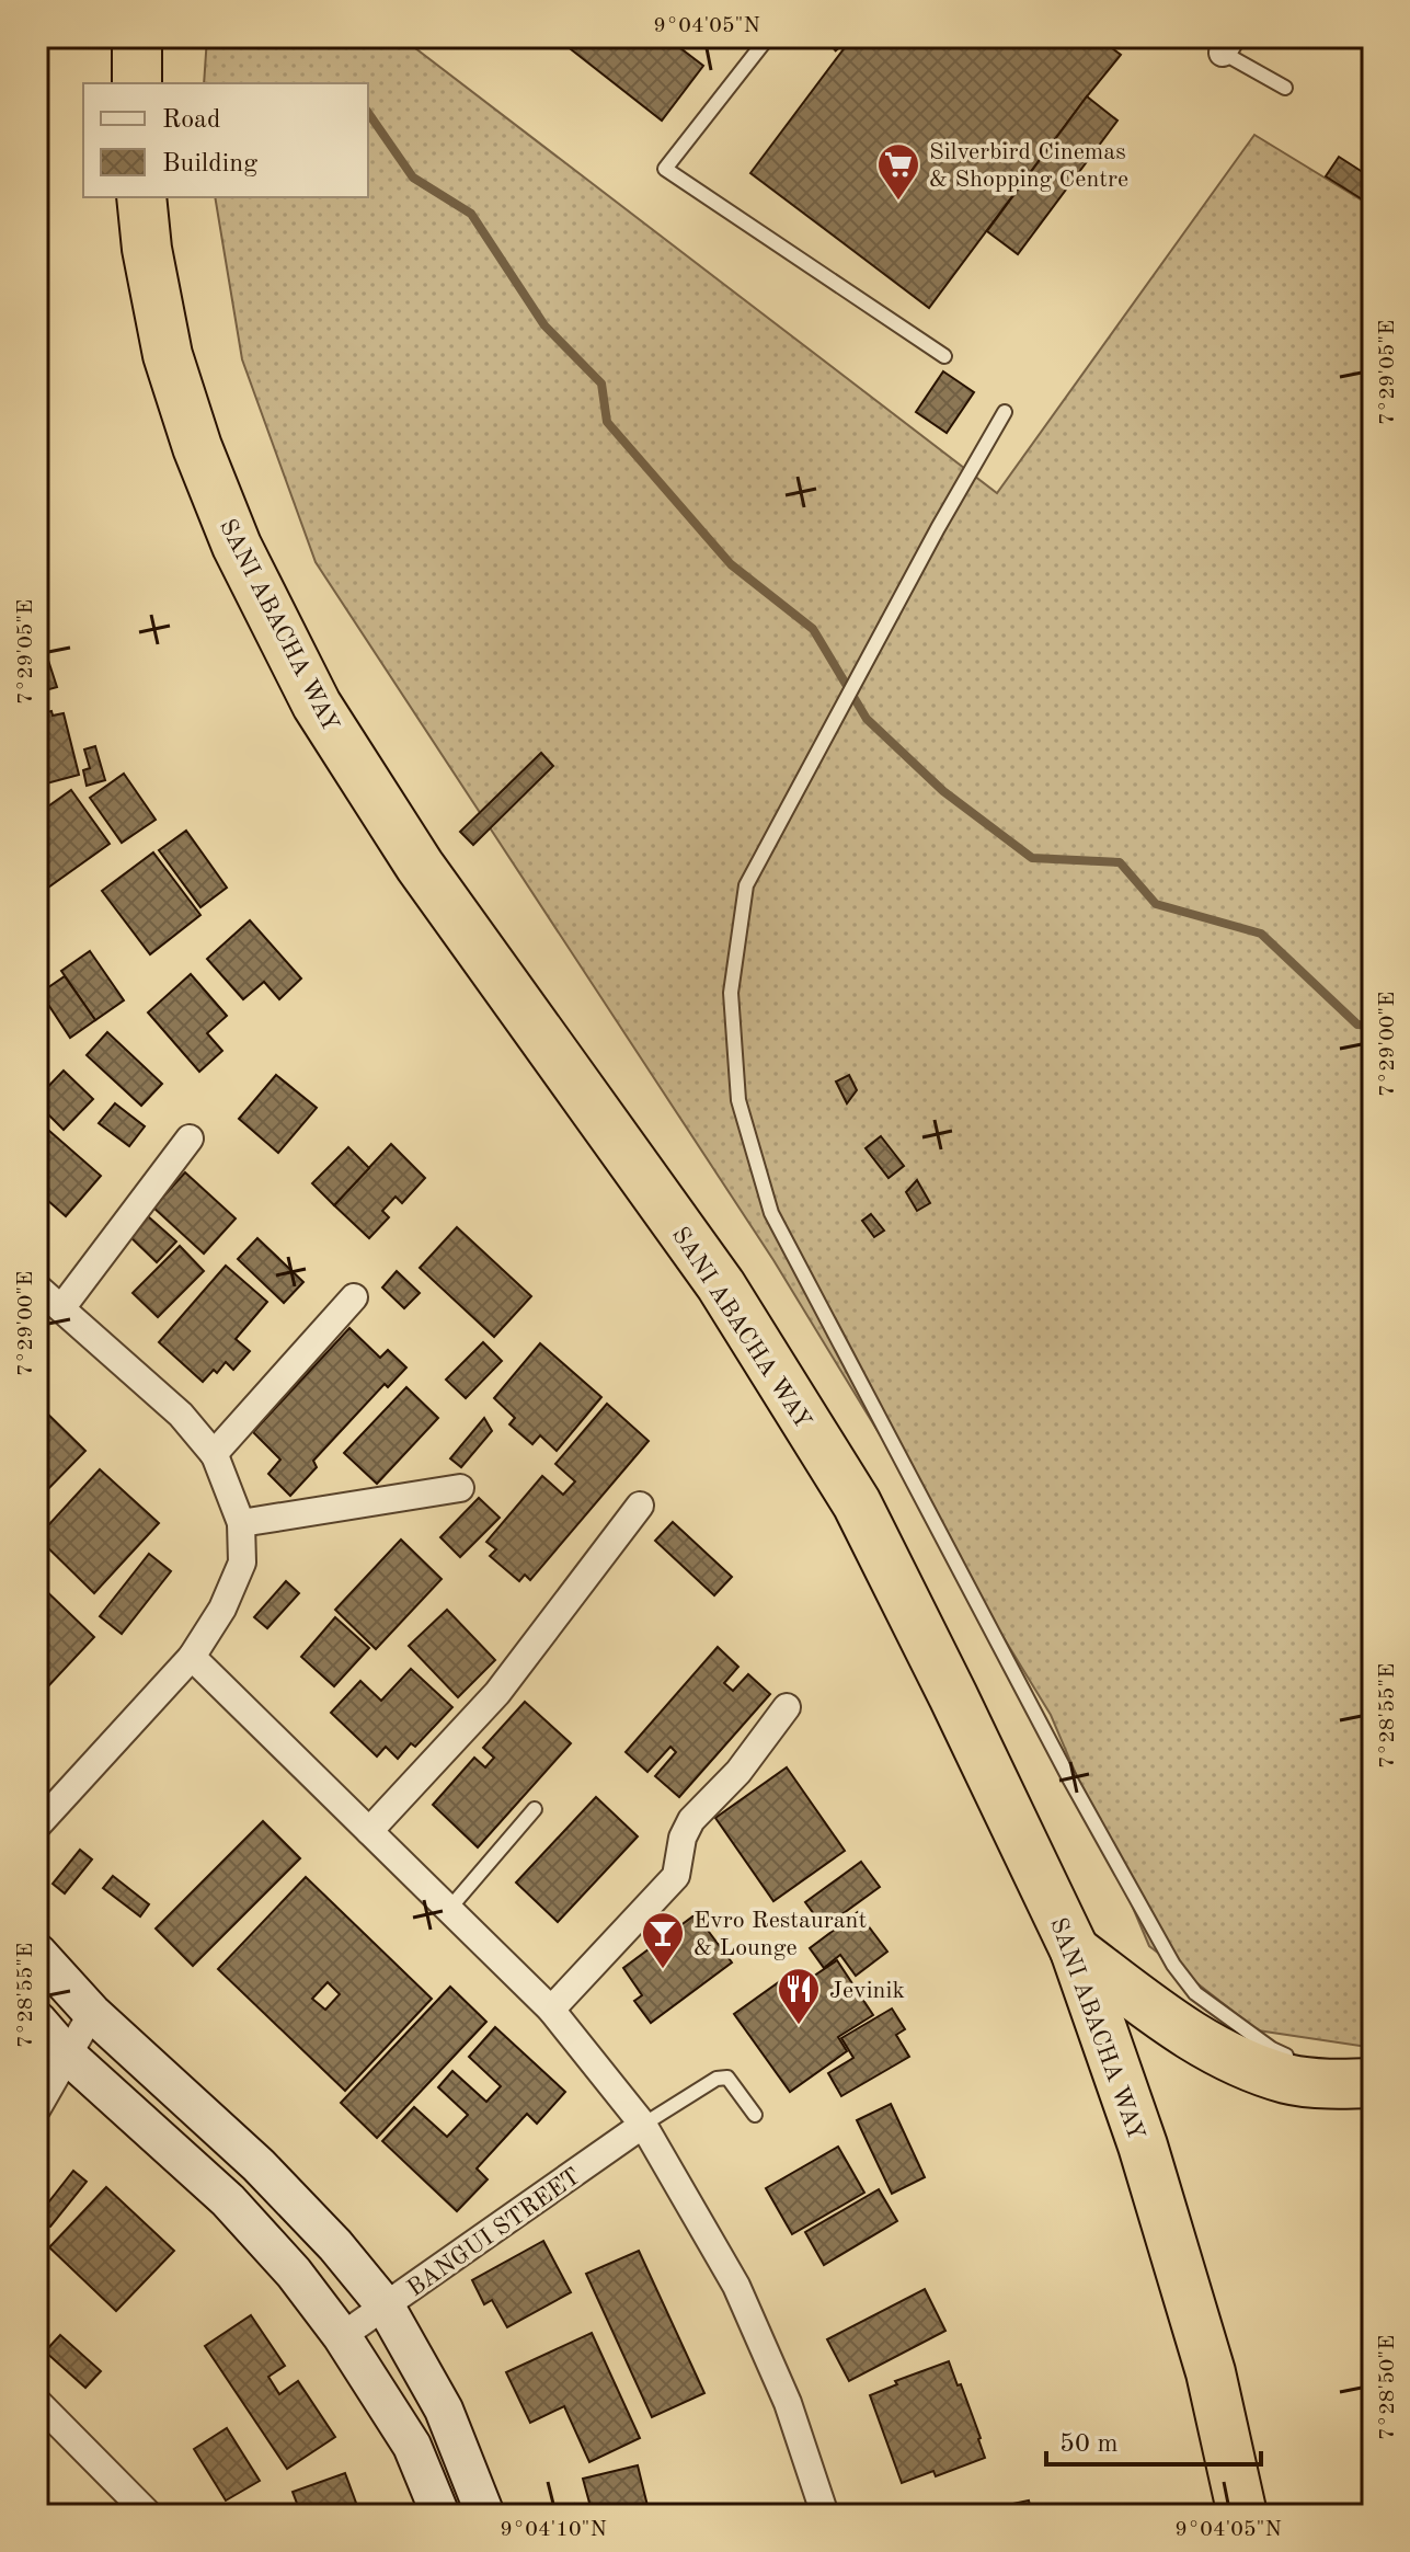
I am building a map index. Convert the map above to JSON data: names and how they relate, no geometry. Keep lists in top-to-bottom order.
{
  "streets": {
    "highway": ["SANI ABACHA WAY"],
    "street": ["BANGUI STREET"]
  },
  "places": {
    "supermarket": ["Silverbird Cinemas & Shopping Centre"],
    "bar": ["Evro Restaurant & Lounge"],
    "restaurant": ["Jevinik"]
  },
  "legend": ["Road", "Building"],
  "scale_bar": "50 m",
  "coordinates": [
    "9°04'05\"N",
    "7°29'05\"E",
    "7°29'00\"E",
    "7°28'55\"E",
    "7°28'50\"E",
    "9°04'10\"N"
  ]
}
